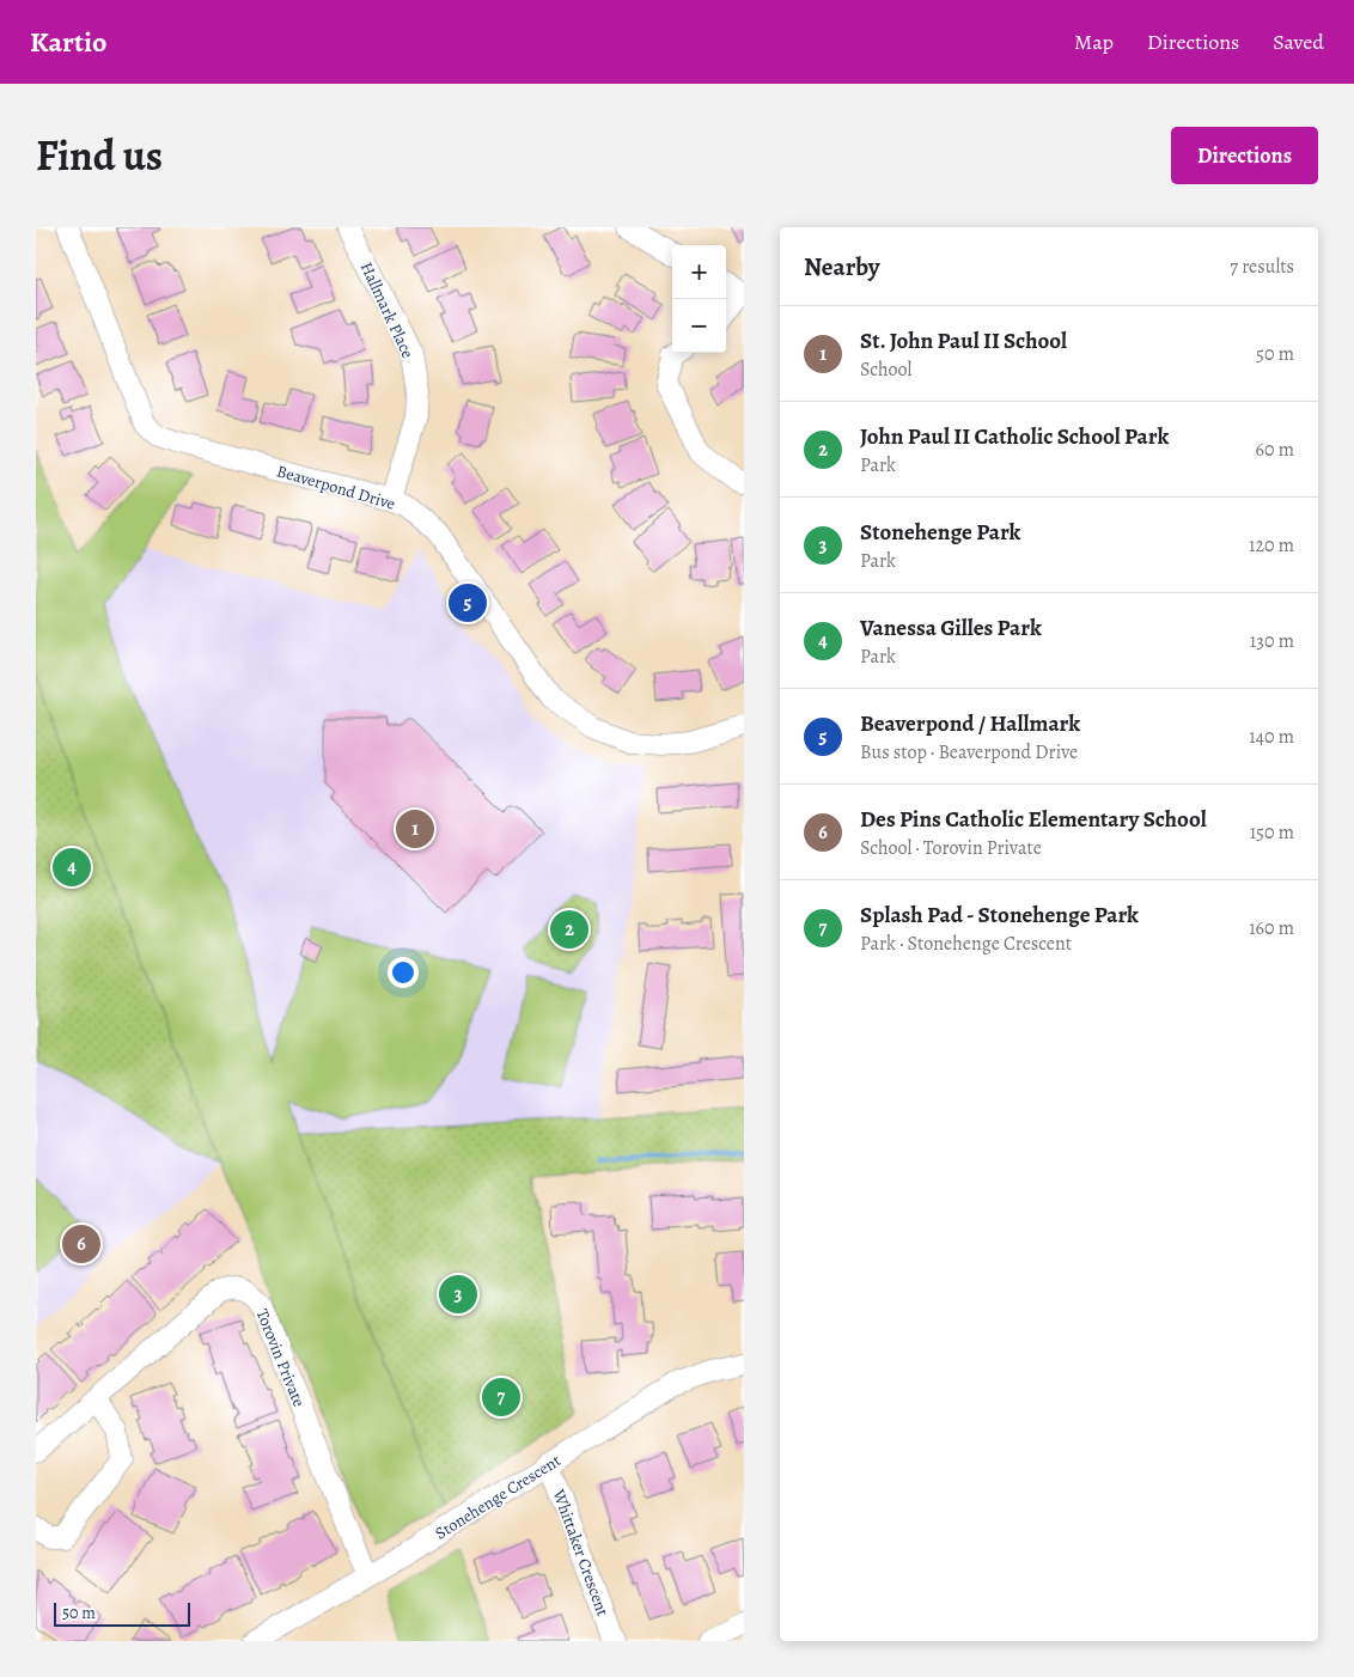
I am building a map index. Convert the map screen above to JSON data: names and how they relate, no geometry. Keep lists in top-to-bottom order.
{
  "streets": {
    "street": [
      "Hallmark Place",
      "Beaverpond Drive",
      "Torovin Private",
      "Stonehenge Crescent",
      "Whittaker Crescent"
    ]
  },
  "crossings": [
    ["Hallmark Place", "Beaverpond Drive"],
    ["Torovin Private", "Stonehenge Crescent"],
    ["Stonehenge Crescent", "Whittaker Crescent"]
  ],
  "scale_bar": "50 m",
  "page": {
    "header": "Kartio",
    "nav": ["Map", "Directions", "Saved"],
    "title": "Find us",
    "buttons": "Directions",
    "heading": ["Nearby", "7 results"],
    "map_buttons": ["+", "−"],
    "list": [
      {
        "mark": "1",
        "name": "St. John Paul II School",
        "note": "School",
        "value": "50 m"
      },
      {
        "mark": "2",
        "name": "John Paul II Catholic School Park",
        "note": "Park",
        "value": "60 m"
      },
      {
        "mark": "3",
        "name": "Stonehenge Park",
        "note": "Park",
        "value": "120 m"
      },
      {
        "mark": "4",
        "name": "Vanessa Gilles Park",
        "note": "Park",
        "value": "130 m"
      },
      {
        "mark": "5",
        "name": "Beaverpond / Hallmark",
        "note": "Bus stop · Beaverpond Drive",
        "value": "140 m"
      },
      {
        "mark": "6",
        "name": "Des Pins Catholic Elementary School",
        "note": "School · Torovin Private",
        "value": "150 m"
      },
      {
        "mark": "7",
        "name": "Splash Pad - Stonehenge Park",
        "note": "Park · Stonehenge Crescent",
        "value": "160 m"
      }
    ],
    "pins": [
      "5",
      "1",
      "4",
      "2",
      "6",
      "3",
      "7"
    ],
    "scale": "50 m"
  }
}
